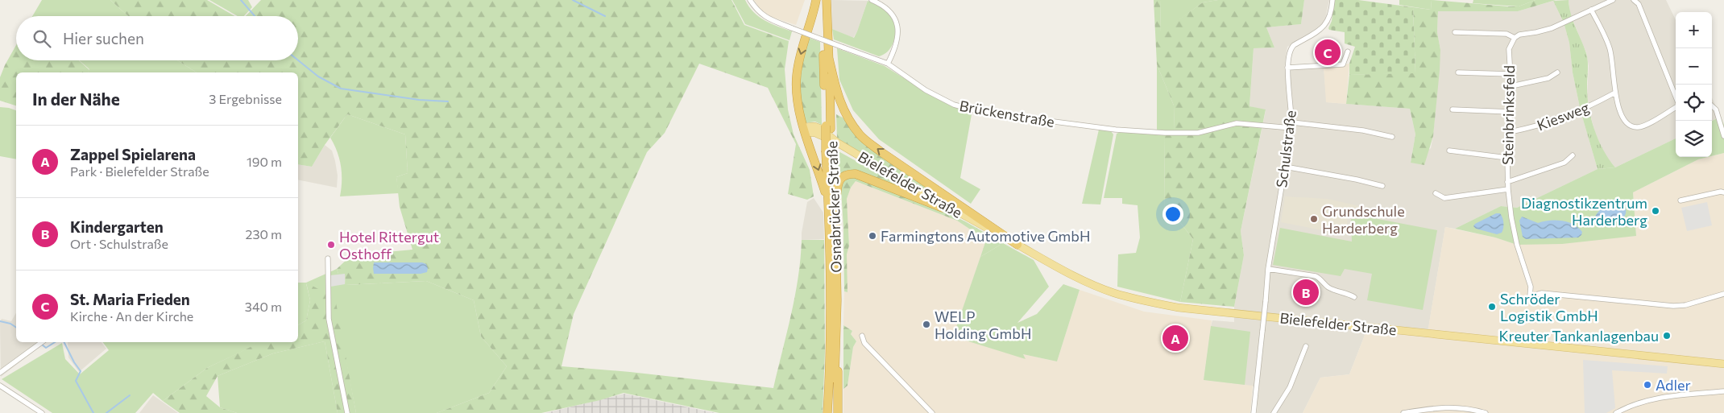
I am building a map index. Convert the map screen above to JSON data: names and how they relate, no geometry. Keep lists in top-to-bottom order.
{
  "streets": {
    "highway": ["Osnabrücker Straße"],
    "main road": ["Bielefelder Straße"],
    "street": [
      "Brückenstraße",
      "Steinbrinksfeld",
      "Kiesweg",
      "Schulstraße"
    ]
  },
  "crossings": [
    ["Brückenstraße", "Schulstraße"],
    ["Steinbrinksfeld", "Kiesweg"]
  ],
  "places": [
    "Diagnostikzentrum Harderberg",
    "Grundschule Harderberg",
    "Farmingtons Automotive GmbH",
    "Hotel Rittergut Osthoff",
    "Schröder Logistik GmbH",
    "WELP Holding GmbH",
    "Kreuter Tankanlagenbau",
    "Adler"
  ],
  "page": {
    "map_buttons": ["+", "−"],
    "search": "Hier suchen",
    "pins": ["C", "B", "A"],
    "heading": ["In der Nähe", "3 Ergebnisse"],
    "list": [
      {
        "mark": "A",
        "name": "Zappel Spielarena",
        "note": "Park · Bielefelder Straße",
        "value": "190 m"
      },
      {
        "mark": "B",
        "name": "Kindergarten",
        "note": "Ort · Schulstraße",
        "value": "230 m"
      },
      {
        "mark": "C",
        "name": "St. Maria Frieden",
        "note": "Kirche · An der Kirche",
        "value": "340 m"
      }
    ]
  }
}
